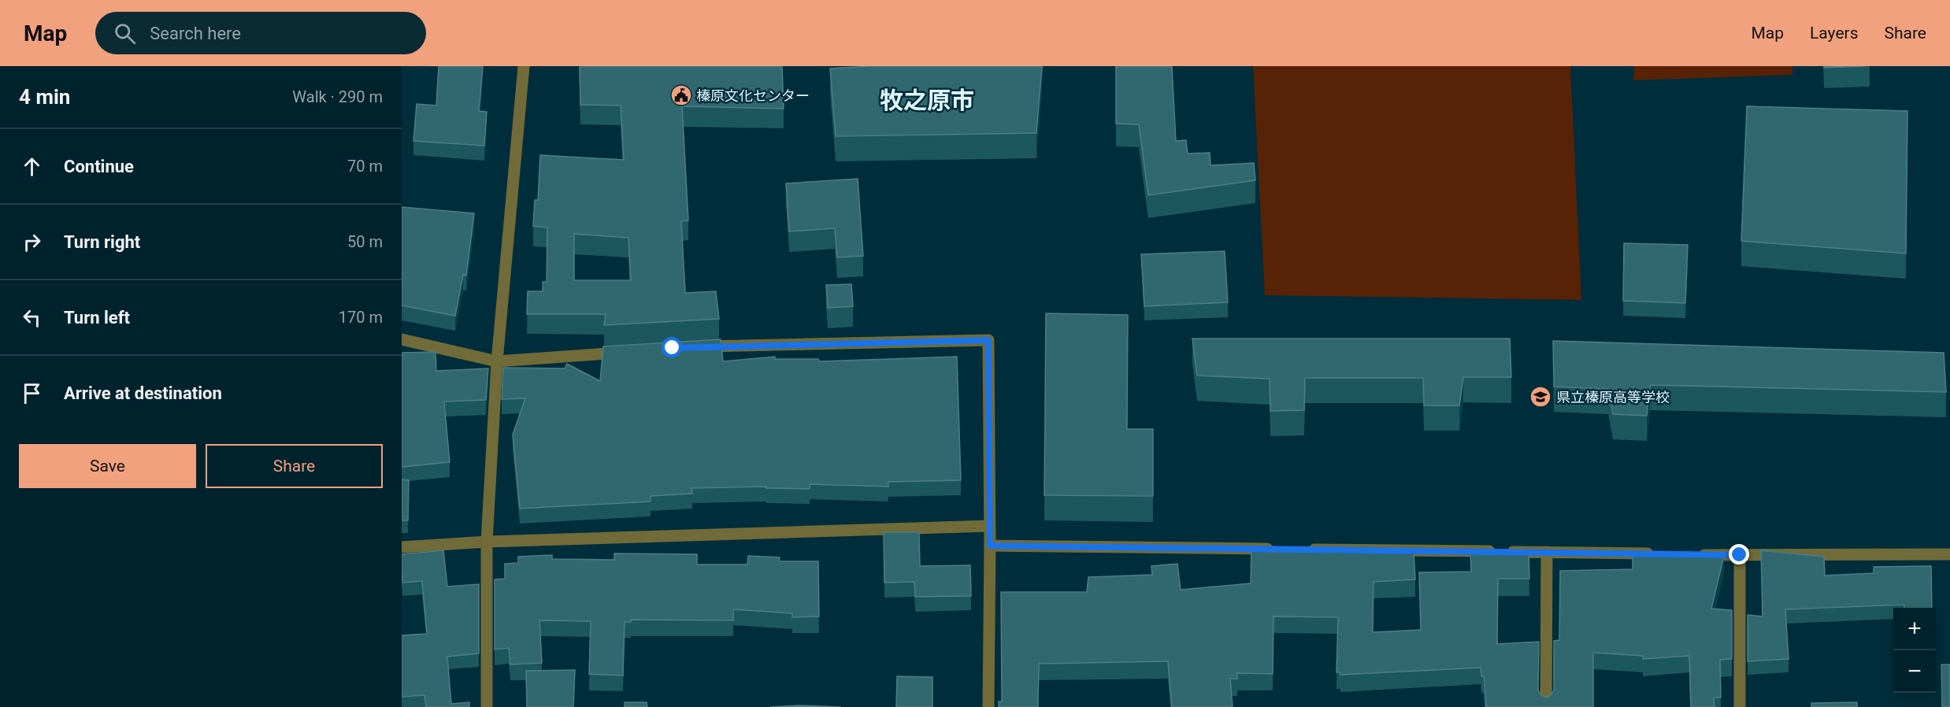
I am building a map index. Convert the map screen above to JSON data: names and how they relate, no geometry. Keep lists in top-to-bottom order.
{
  "districts": ["牧之原市"],
  "places": {
    "public building": ["榛原文化センター"],
    "school or university": ["県立榛原高等学校"]
  },
  "page": {
    "header": "Map",
    "search": "Search here",
    "nav": ["Map", "Layers", "Share"],
    "heading": ["4 min", "Walk · 290 m"],
    "list": [
      ["Continue", "70 m"],
      ["Turn right", "50 m"],
      ["Turn left", "170 m"],
      "Arrive at destination"
    ],
    "buttons": ["Save", "Share"],
    "map_buttons": ["+", "−"]
  }
}
